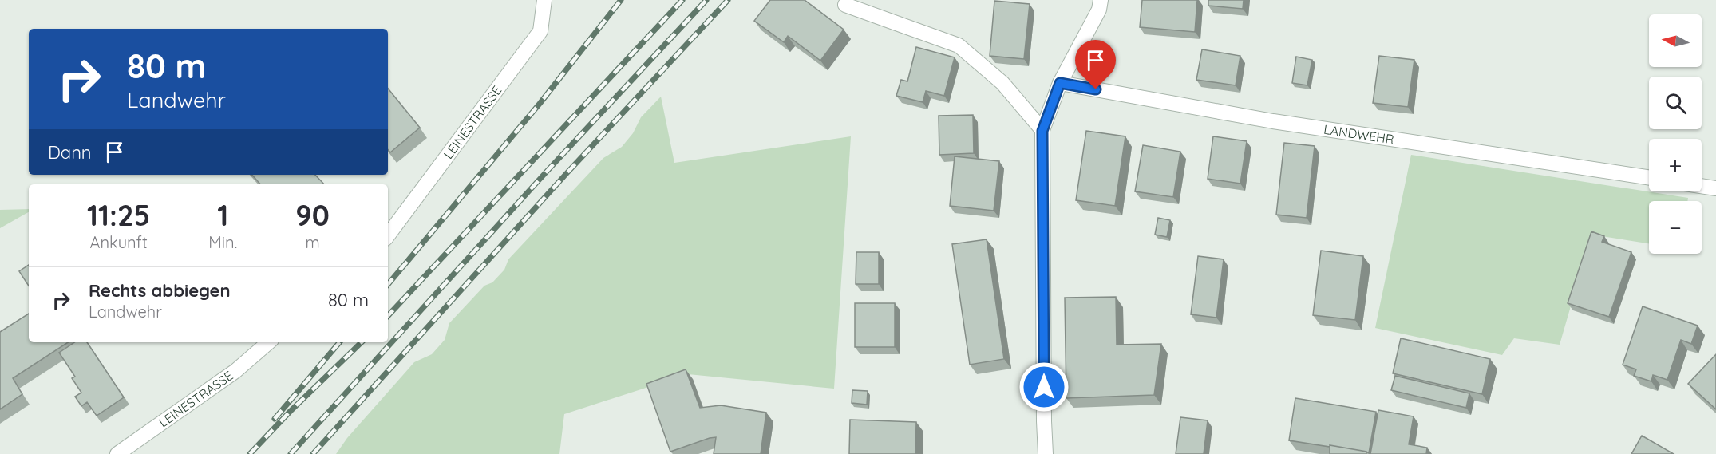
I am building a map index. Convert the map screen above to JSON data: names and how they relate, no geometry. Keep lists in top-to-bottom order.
{
  "streets": {
    "street": ["LEINESTRASSE", "LANDWEHR"]
  },
  "north": "left",
  "page": {
    "map_buttons": ["+", "−"],
    "turn": ["80 m", "Landwehr"],
    "then": "Dann",
    "eta": [
      "11:25",
      "Ankunft",
      "1",
      "Min.",
      "90",
      "m"
    ],
    "list": [
      {
        "name": "Rechts abbiegen",
        "note": "Landwehr",
        "value": "80 m"
      }
    ]
  }
}
